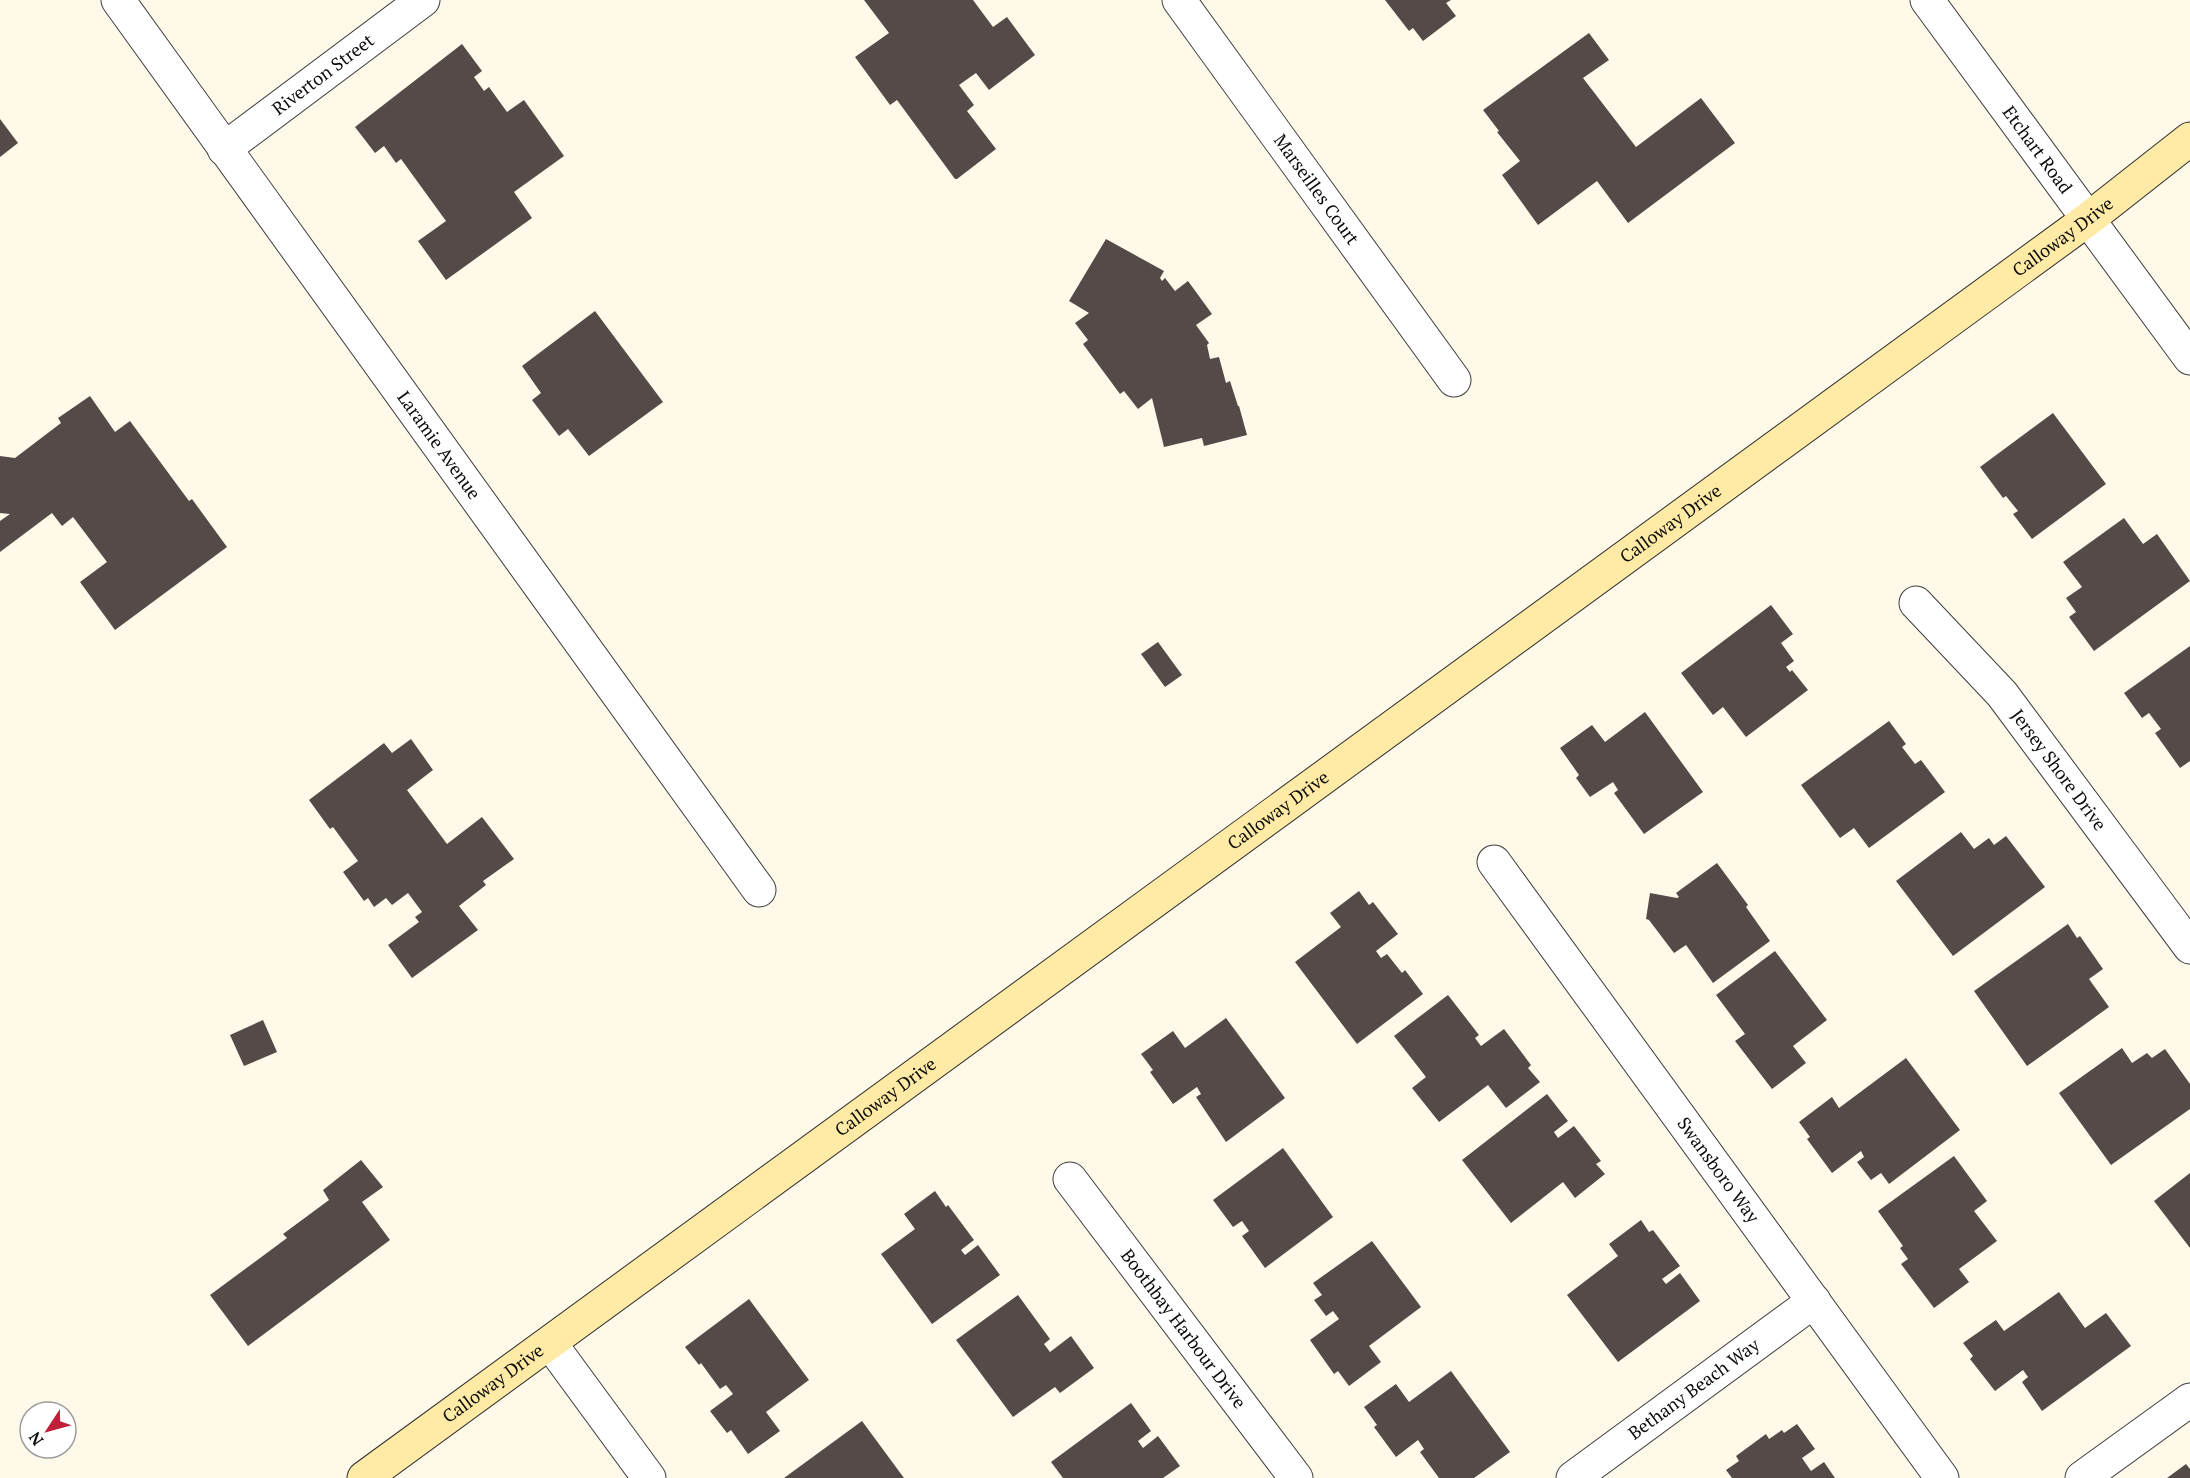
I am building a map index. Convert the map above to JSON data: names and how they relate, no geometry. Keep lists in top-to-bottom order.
{
  "streets": {
    "main road": ["Calloway Drive"],
    "street": [
      "Riverton Street",
      "Etchart Road",
      "Marseilles Court",
      "Laramie Avenue",
      "Jersey Shore Drive",
      "Swansboro Way",
      "Boothbay Harbour Drive",
      "Bethany Beach Way"
    ]
  },
  "crossings": [
    ["Riverton Street", "Laramie Avenue"],
    ["Etchart Road", "Calloway Drive"],
    ["Swansboro Way", "Bethany Beach Way"]
  ],
  "north": "bottom left"
}
